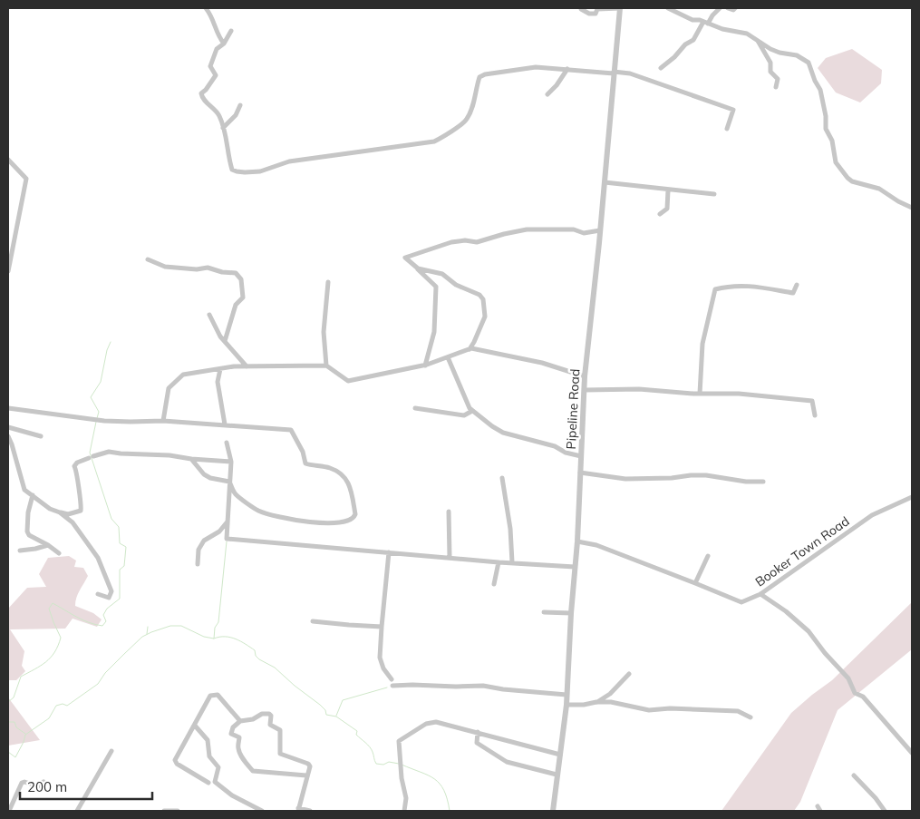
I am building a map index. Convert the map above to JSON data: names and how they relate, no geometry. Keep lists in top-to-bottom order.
{
  "streets": {
    "street": ["Pipeline Road", "Booker Town Road"]
  },
  "crossings": [
    ["Pipeline Road", "Booker Town Road"]
  ],
  "scale_bar": "200 m"
}
